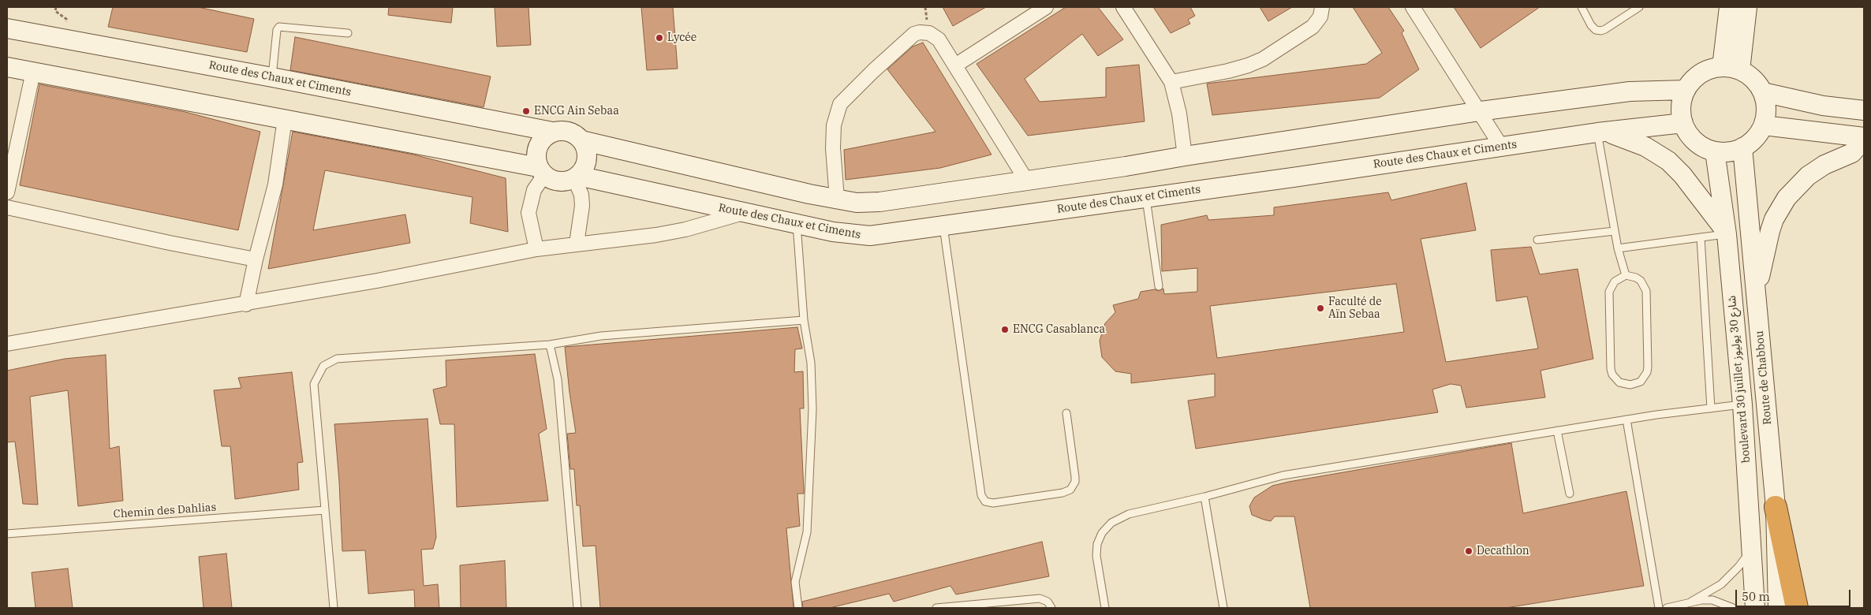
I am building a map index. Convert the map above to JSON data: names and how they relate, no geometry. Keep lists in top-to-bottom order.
{
  "streets": {
    "street": ["Route des Chaux et Ciments", "Route de Chabbou", "boulevard 30 juillet شارع 30 يوليوز"],
    "lane": ["Chemin des Dahlias"]
  },
  "crossings": [
    ["Route des Chaux et Ciments", "Route de Chabbou"],
    ["Route des Chaux et Ciments", "boulevard 30 juillet شارع 30 يوليوز"],
    ["Route de Chabbou", "boulevard 30 juillet شارع 30 يوليوز"]
  ],
  "places": [
    "Lycée",
    "ENCG Ain Sebaa",
    "Faculté de Aïn Sebaa",
    "ENCG Casablanca",
    "Decathlon"
  ],
  "scale_bar": "50 m"
}
